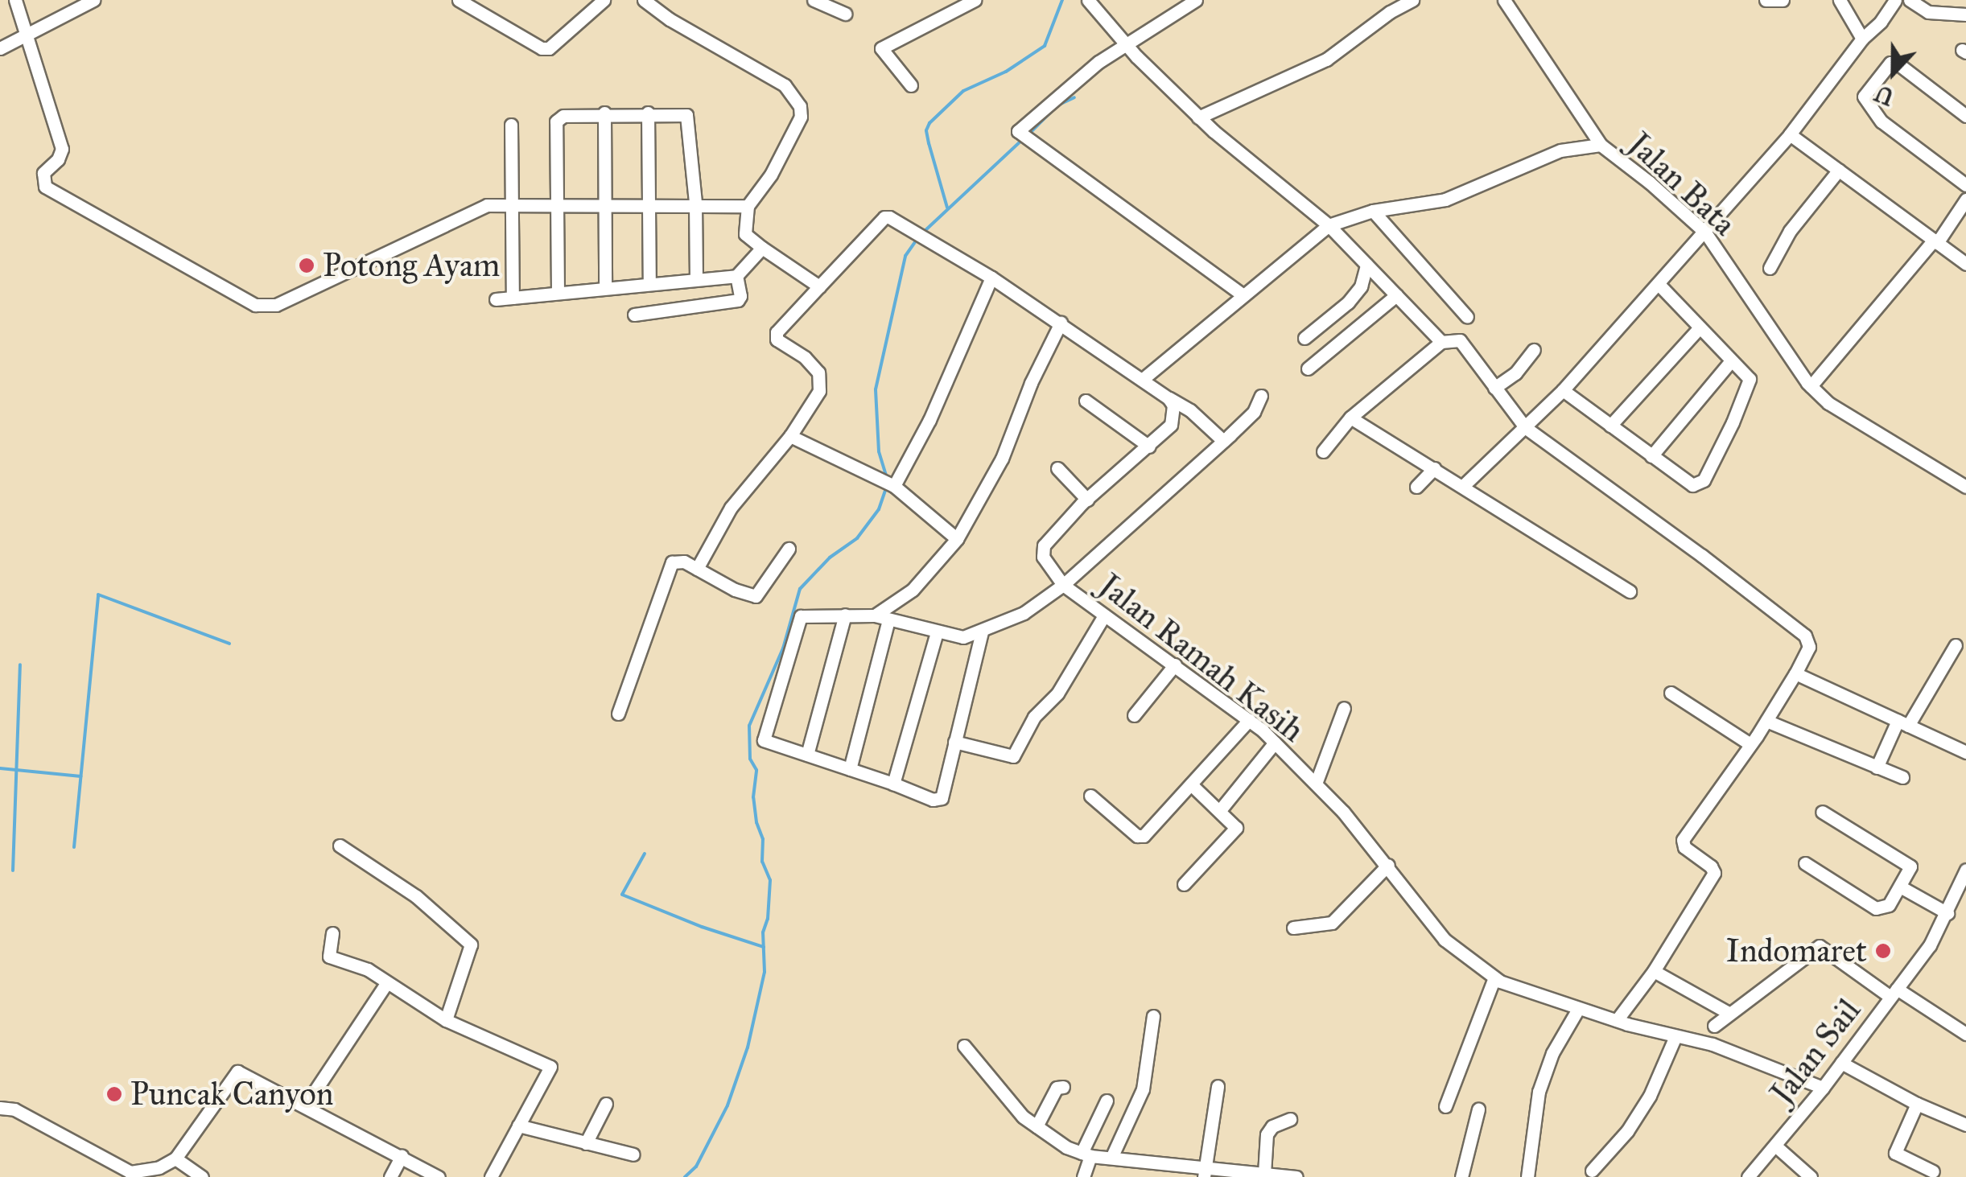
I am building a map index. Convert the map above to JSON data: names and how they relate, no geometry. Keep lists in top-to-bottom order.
{
  "streets": {
    "street": ["Jalan Bata", "Jalan Ramah Kasih", "Jalan Sail"]
  },
  "crossings": [
    ["Jalan Ramah Kasih", "Jalan Sail"]
  ],
  "places": ["Potong Ayam", "Indomaret", "Puncak Canyon"],
  "north": "bottom"
}
